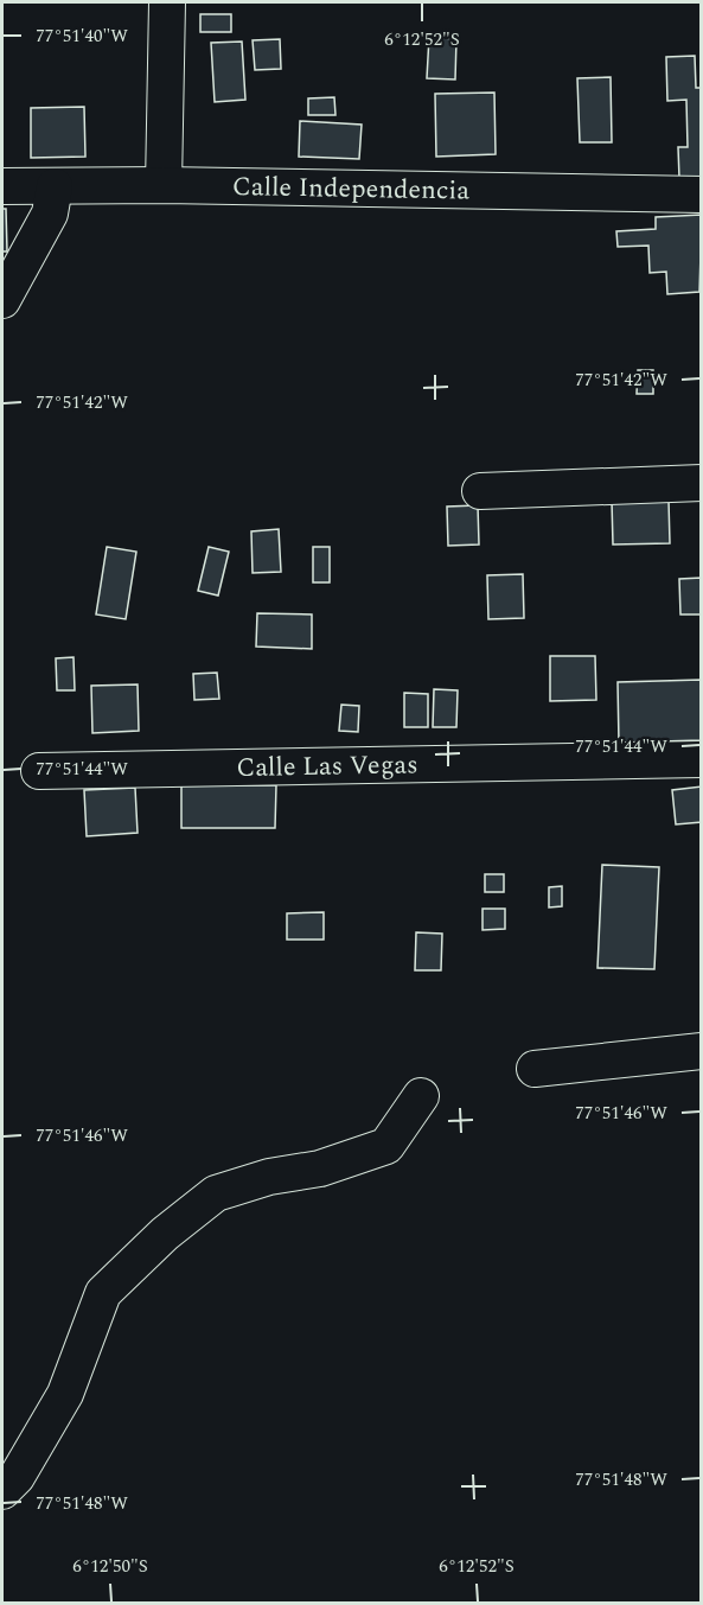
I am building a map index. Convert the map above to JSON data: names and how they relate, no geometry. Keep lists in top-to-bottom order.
{
  "streets": {
    "street": ["Calle Independencia", "Calle Las Vegas"]
  },
  "coordinates": [
    "77°51'40\"W",
    "6°12'52\"S",
    "77°51'42\"W",
    "77°51'44\"W",
    "77°51'46\"W",
    "77°51'48\"W",
    "6°12'50\"S"
  ]
}
